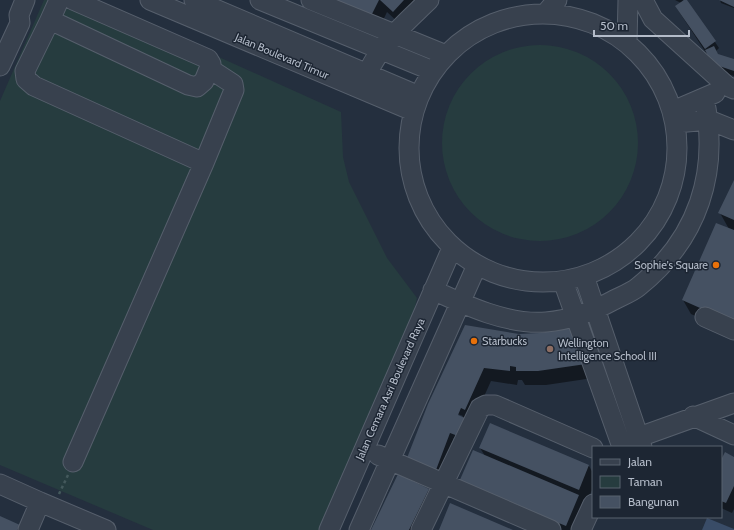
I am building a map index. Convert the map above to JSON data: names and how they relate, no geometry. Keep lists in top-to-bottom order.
{
  "streets": {
    "street": ["Jalan Boulevard Timur", "Jalan Cemara Asri Boulevard Raya"]
  },
  "places": ["Sophie's Square", "Starbucks", "Wellington Intelligence School III"],
  "legend": ["Jalan", "Taman", "Bangunan"],
  "scale_bar": "50 m"
}
